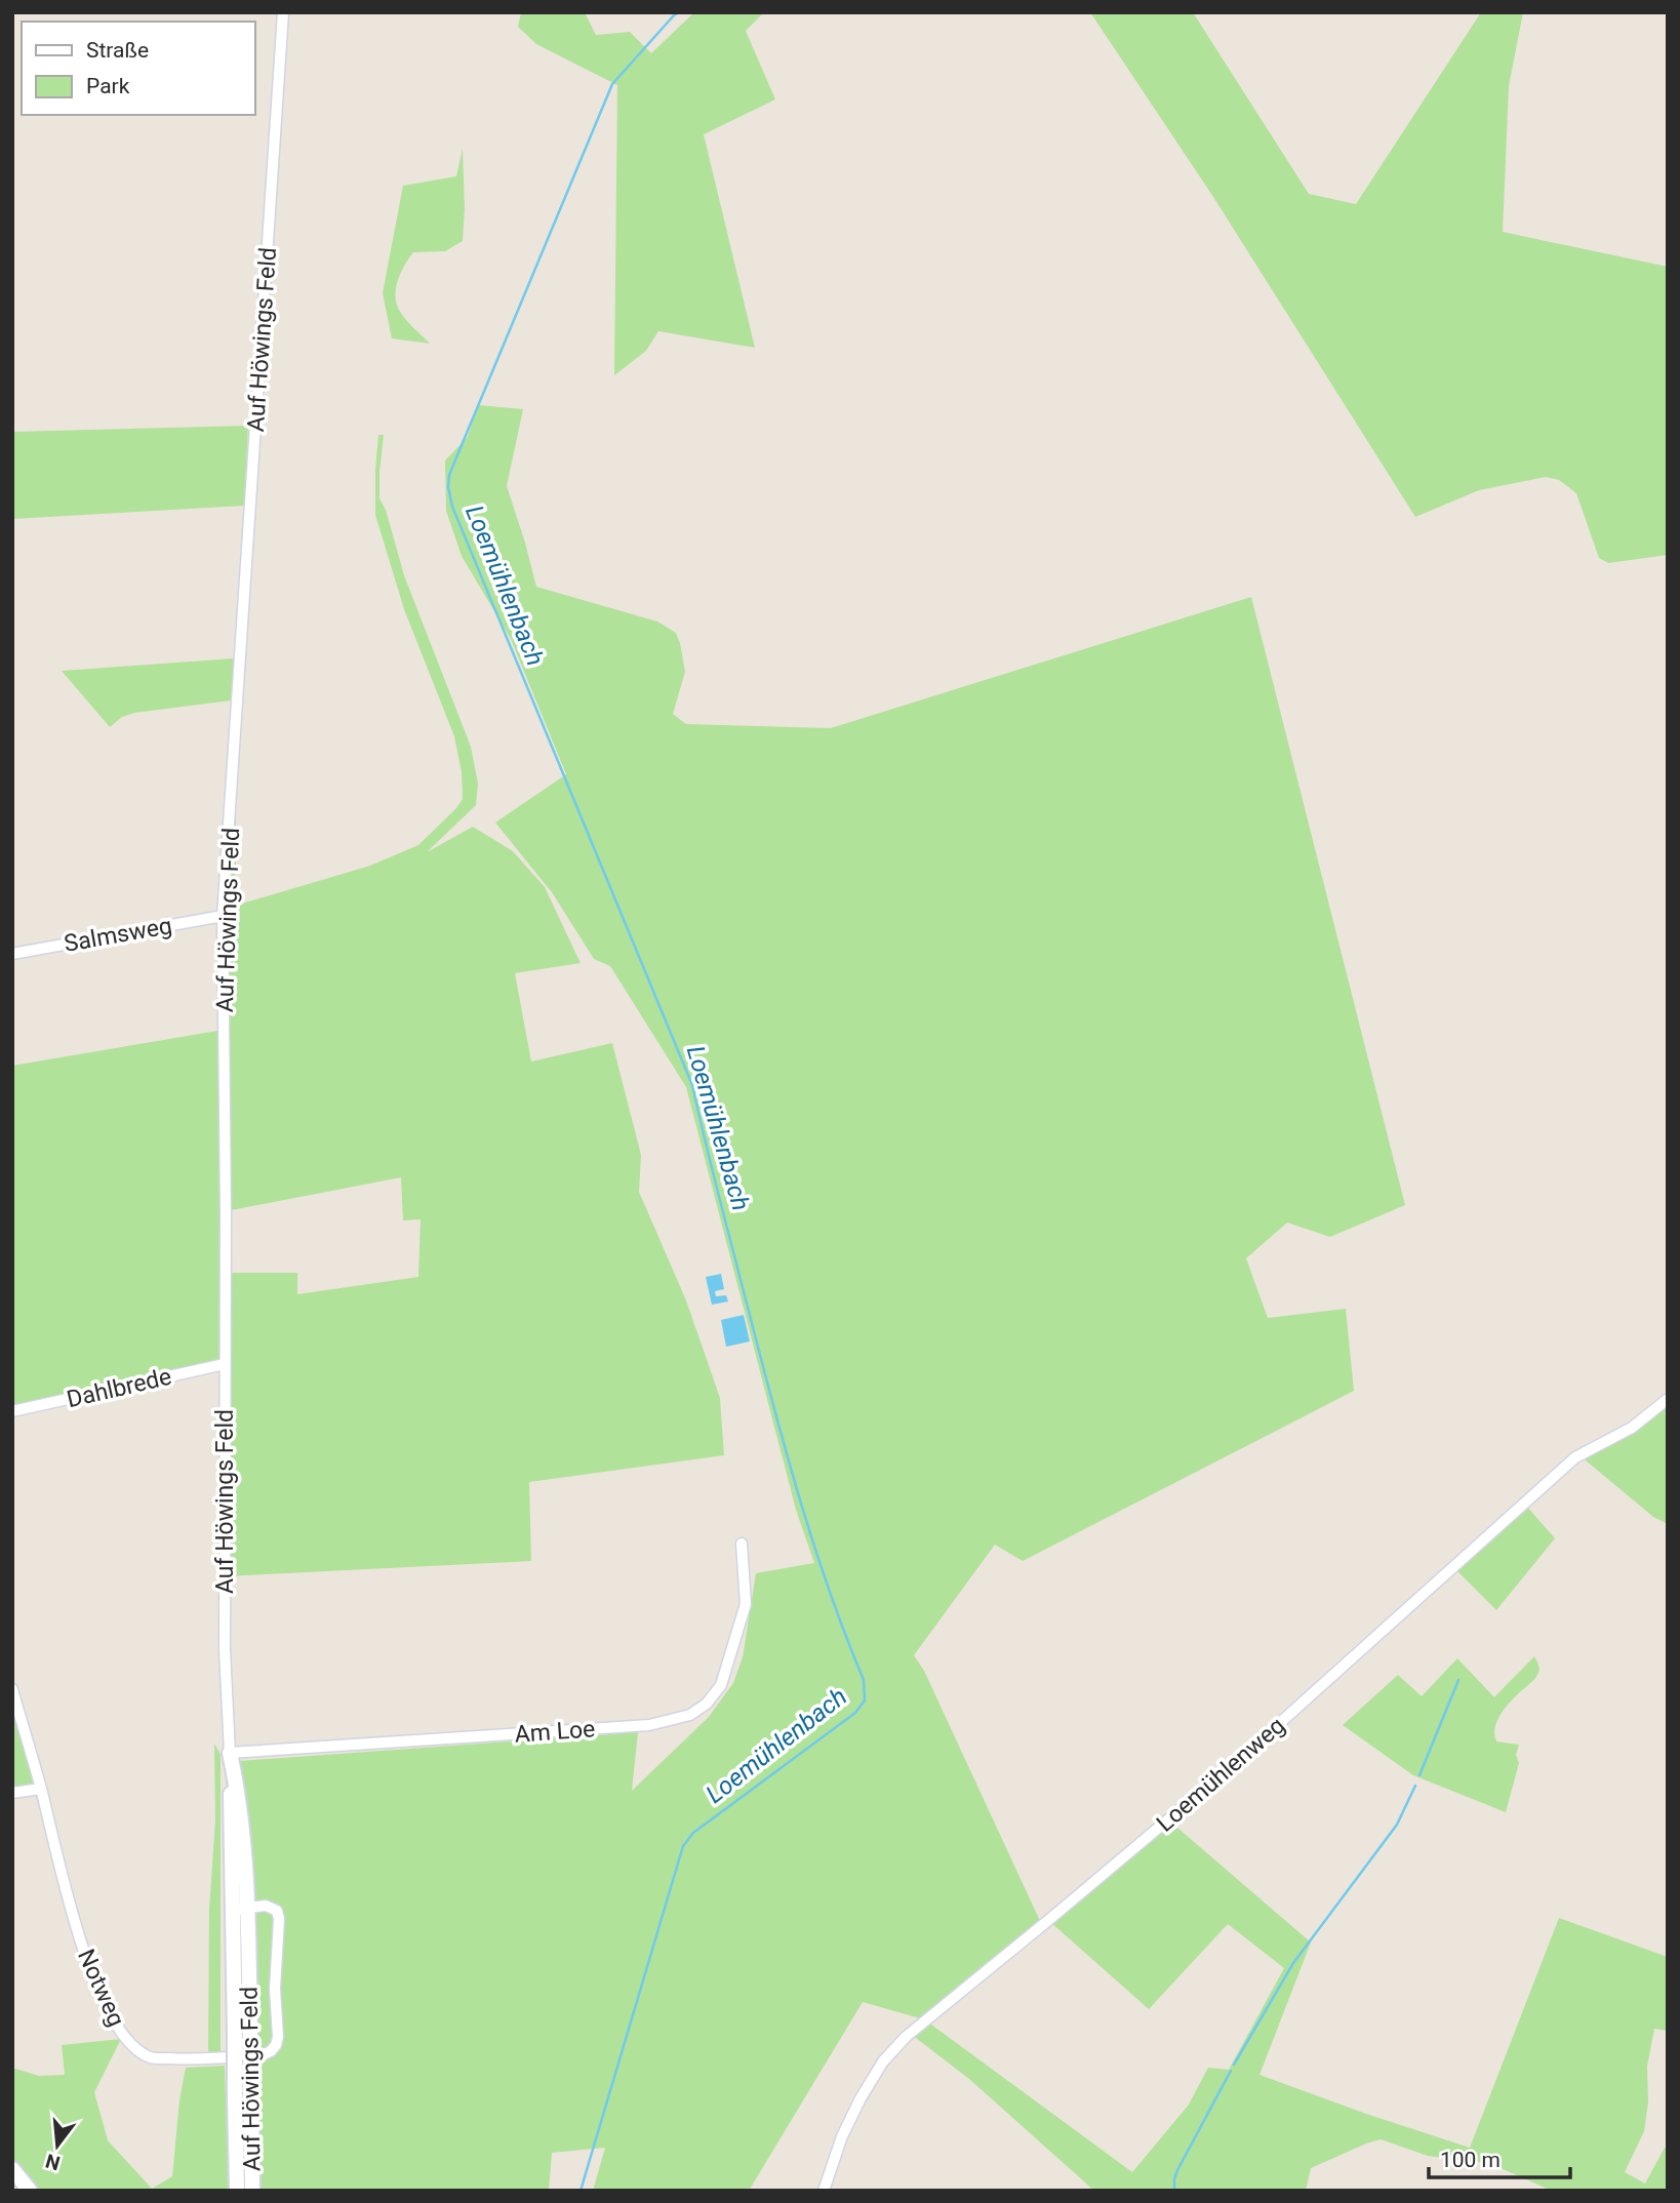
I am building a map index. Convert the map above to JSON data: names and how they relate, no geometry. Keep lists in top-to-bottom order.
{
  "streets": {
    "main road": ["Auf Höwings Feld"],
    "street": [
      "Salmsweg",
      "Dahlbrede",
      "Am Loe",
      "Loemühlenweg",
      "Notweg"
    ]
  },
  "crossings": [
    ["Auf Höwings Feld", "Salmsweg"],
    ["Auf Höwings Feld", "Dahlbrede"],
    ["Auf Höwings Feld", "Am Loe"],
    ["Auf Höwings Feld", "Notweg"]
  ],
  "water": ["Loemühlenbach"],
  "legend": ["Straße", "Park"],
  "scale_bar": "100 m",
  "north": "bottom"
}
